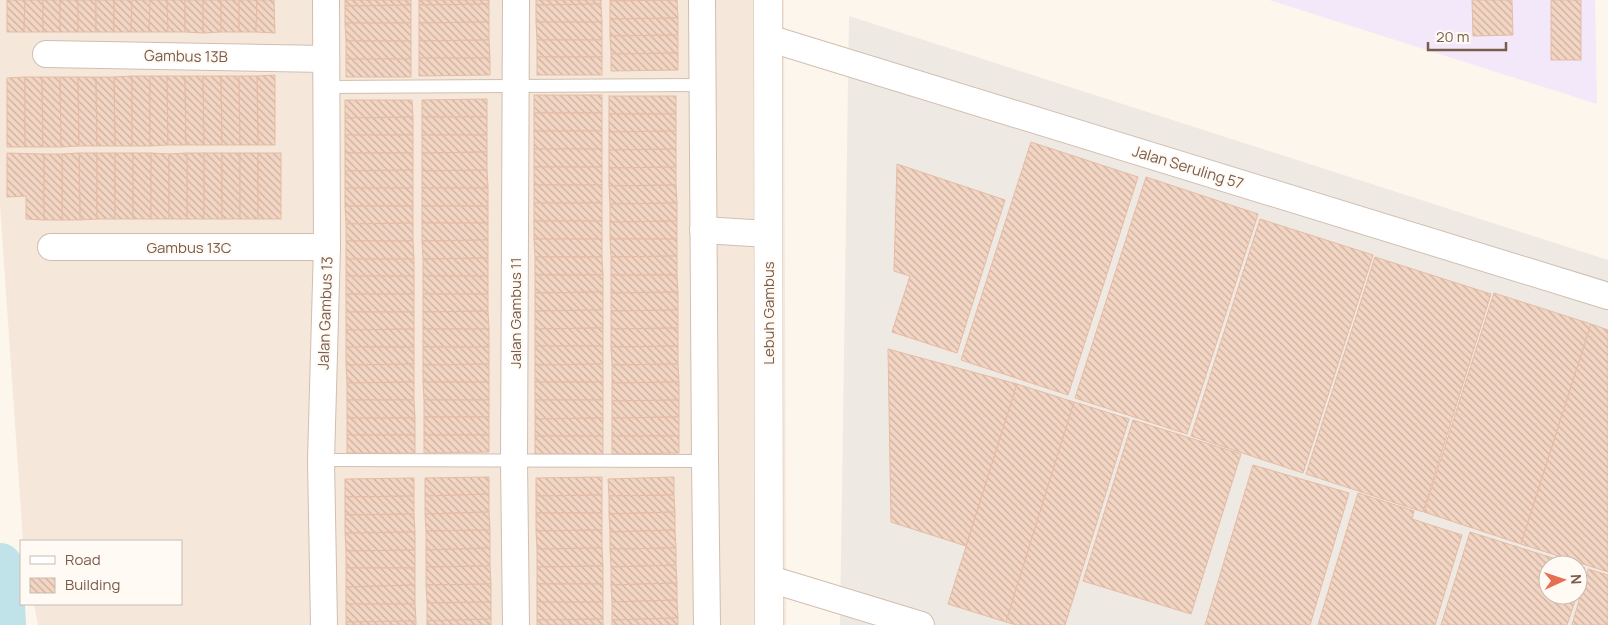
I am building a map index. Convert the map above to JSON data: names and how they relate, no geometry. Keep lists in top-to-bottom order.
{
  "streets": {
    "street": [
      "Gambus 13B",
      "Jalan Seruling 57",
      "Gambus 13C",
      "Jalan Gambus 13",
      "Jalan Gambus 11",
      "Lebuh Gambus"
    ]
  },
  "crossings": [
    ["Gambus 13B", "Jalan Gambus 13"],
    ["Jalan Seruling 57", "Lebuh Gambus"],
    ["Gambus 13C", "Jalan Gambus 13"]
  ],
  "legend": ["Road", "Building"],
  "scale_bar": "20 m",
  "north": "right"
}
